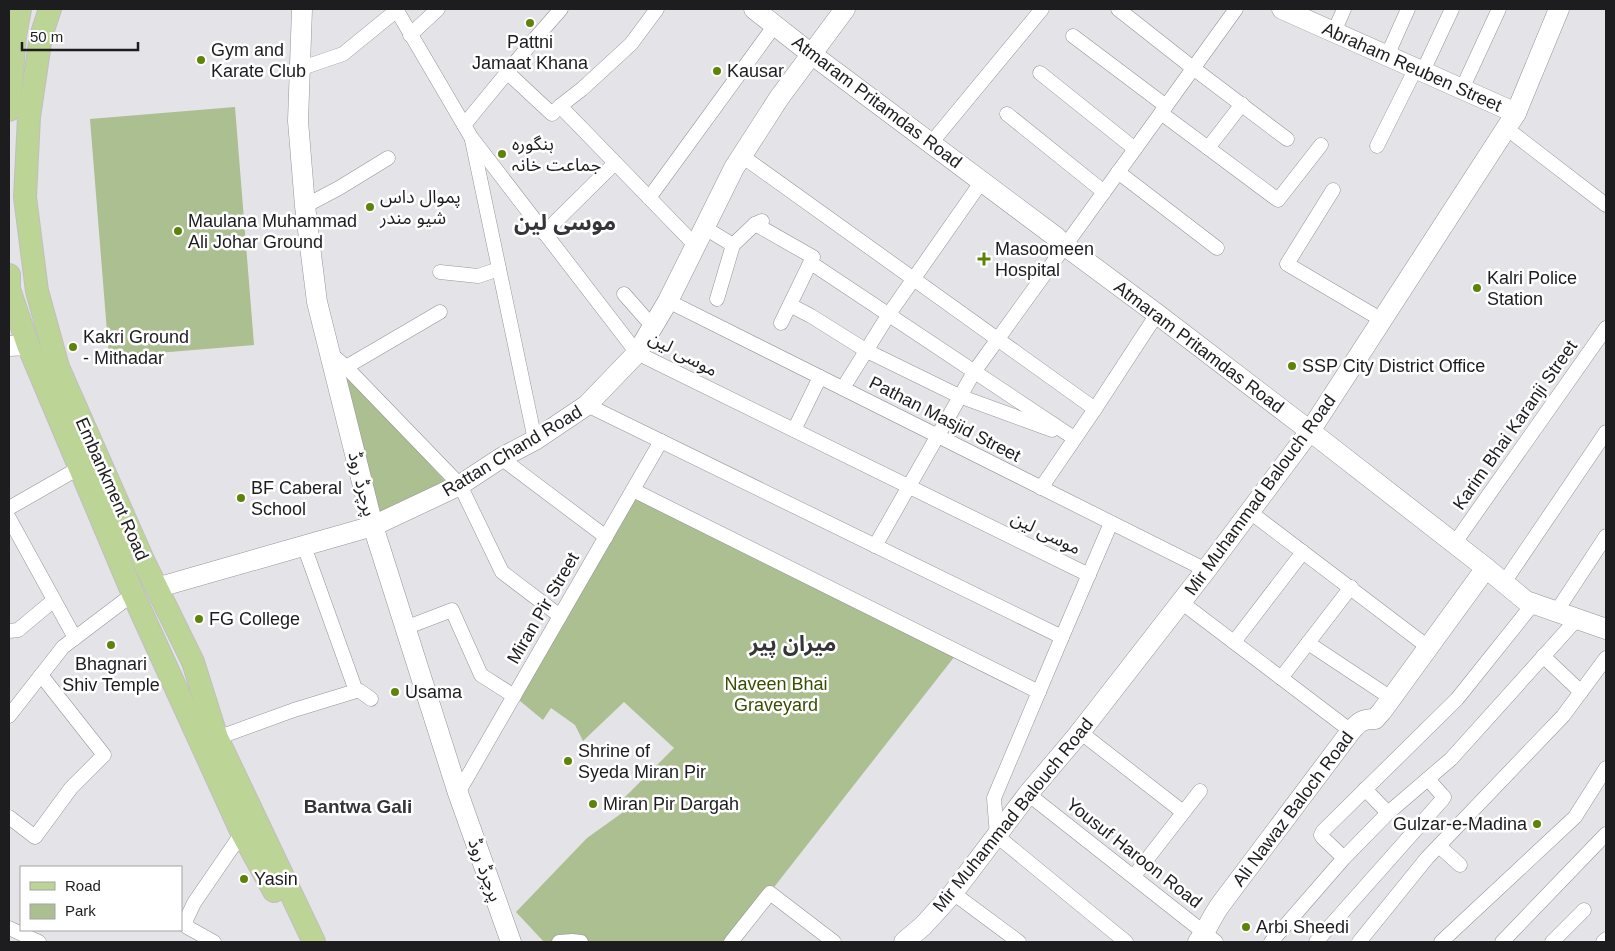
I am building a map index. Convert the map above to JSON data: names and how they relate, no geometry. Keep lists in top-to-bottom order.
{
  "streets": {
    "main road": ["Embankment Road"],
    "street": [
      "Abraham Reuben Street",
      "Atmaram Pritamdas Road",
      "موسی لین",
      "Pathan Masjid Street",
      "Karim Bhai Karanji Street",
      "Rattan Chand Road",
      "پرچرڈ روڈ",
      "Mir Muhammad Balouch Road",
      "Miran Pir Street",
      "Ali Nawaz Baloch Road",
      "Yousuf Haroon Road"
    ]
  },
  "crossings": [
    ["Abraham Reuben Street", "Mir Muhammad Balouch Road"],
    ["Atmaram Pritamdas Road", "Karim Bhai Karanji Street"],
    ["Atmaram Pritamdas Road", "Rattan Chand Road"],
    ["Atmaram Pritamdas Road", "Mir Muhammad Balouch Road"],
    ["Atmaram Pritamdas Road", "Ali Nawaz Baloch Road"],
    ["موسی لین", "Rattan Chand Road"],
    ["Pathan Masjid Street", "Rattan Chand Road"],
    ["Pathan Masjid Street", "Mir Muhammad Balouch Road"],
    ["Rattan Chand Road", "پرچرڈ روڈ"],
    ["Rattan Chand Road", "Embankment Road"],
    ["پرچرڈ روڈ", "Miran Pir Street"],
    ["Mir Muhammad Balouch Road", "Yousuf Haroon Road"],
    ["Ali Nawaz Baloch Road", "Yousuf Haroon Road"]
  ],
  "districts": ["موسی لین", "میران پیر", "Bantwa Gali"],
  "parks": ["Naveen Bhai Graveyard"],
  "places": {
    "other": [
      "Pattni Jamaat Khana",
      "Gym and Karate Club",
      "Kausar",
      "ہنگورہ جماعت خانہ",
      "پموال داس شیو مندر",
      "Maulana Muhammad Ali Johar Ground",
      "Kalri Police Station",
      "Kakri Ground - Mithadar",
      "SSP City District Office",
      "BF Caberal School",
      "FG College",
      "Bhagnari Shiv Temple",
      "Usama",
      "Shrine of Syeda Miran Pir",
      "Miran Pir Dargah",
      "Gulzar-e-Madina",
      "Yasin",
      "Arbi Sheedi"
    ],
    "health": ["Masoomeen Hospital"]
  },
  "legend": ["Road", "Park"],
  "scale_bar": "50 m"
}
